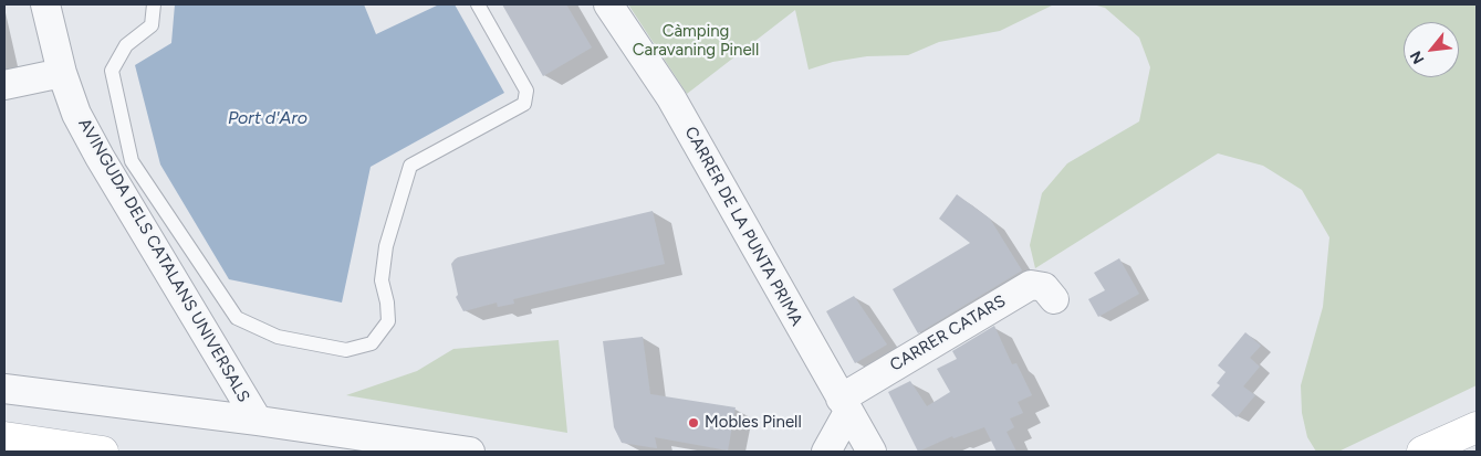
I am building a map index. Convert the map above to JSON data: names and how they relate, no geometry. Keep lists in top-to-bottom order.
{
  "streets": {
    "street": ["CARRER DE LA PUNTA PRIMA", "AVINGUDA DELS CATALANS UNIVERSALS", "CARRER CATARS"]
  },
  "crossings": [
    ["CARRER DE LA PUNTA PRIMA", "CARRER CATARS"]
  ],
  "water": ["Port d'Aro"],
  "parks": ["Càmping Caravaning Pinell"],
  "places": ["Mobles Pinell"],
  "north": "bottom left"
}
